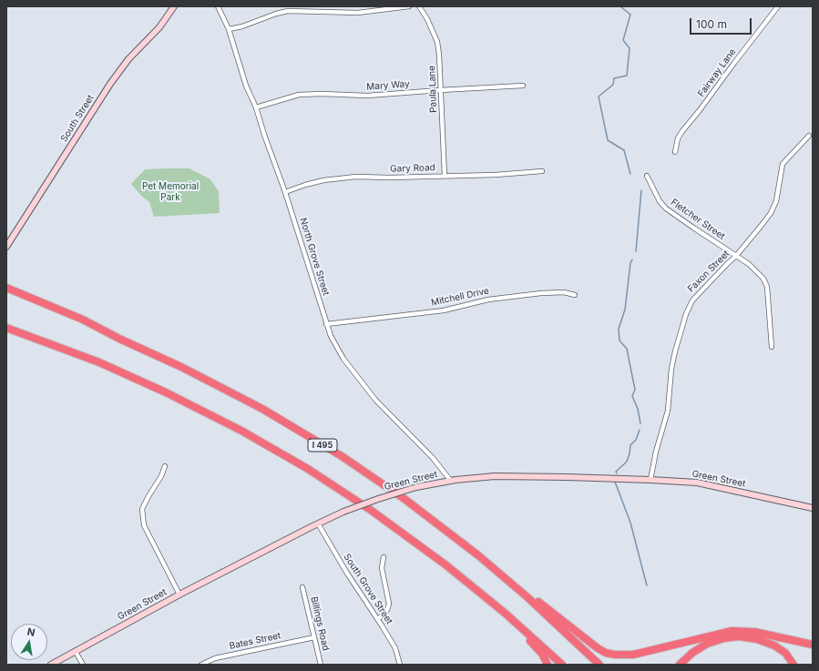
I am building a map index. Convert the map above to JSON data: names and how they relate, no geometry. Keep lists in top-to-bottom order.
{
  "streets": {
    "highway": ["I 495"],
    "main road": ["South Street", "Green Street"],
    "street": [
      "Fairway Lane",
      "Mary Way",
      "Paula Lane",
      "Gary Road",
      "Fletcher Street",
      "North Grove Street",
      "Faxon Street",
      "Mitchell Drive",
      "South Grove Street",
      "Billings Road",
      "Bates Street"
    ]
  },
  "crossings": [
    ["Mary Way", "Paula Lane"],
    ["Mary Way", "North Grove Street"],
    ["Paula Lane", "Gary Road"],
    ["Gary Road", "North Grove Street"],
    ["Fletcher Street", "Faxon Street"],
    ["North Grove Street", "Mitchell Drive"],
    ["North Grove Street", "Green Street"],
    ["Faxon Street", "Green Street"],
    ["Green Street", "South Grove Street"],
    ["Billings Road", "Bates Street"]
  ],
  "parks": ["Pet Memorial Park"],
  "scale_bar": "100 m",
  "north": "top"
}
